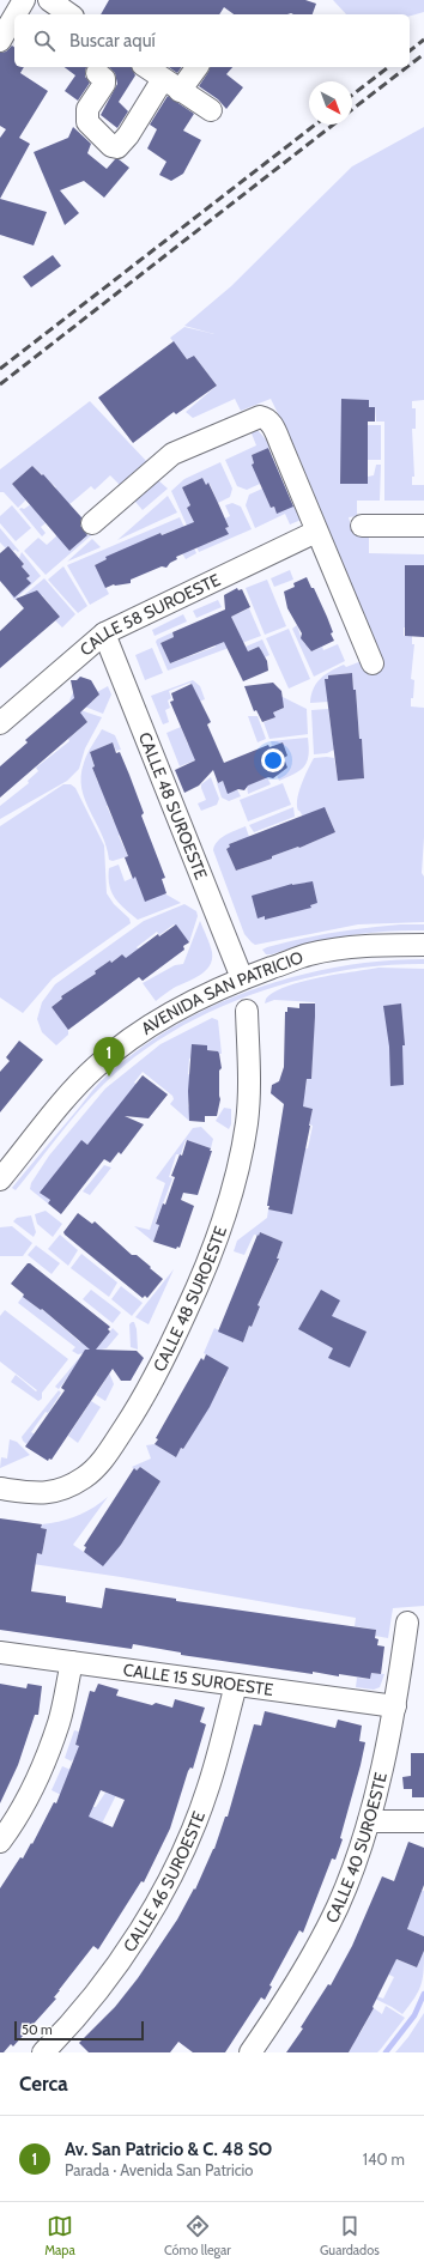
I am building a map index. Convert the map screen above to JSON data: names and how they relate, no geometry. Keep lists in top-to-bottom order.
{
  "streets": {
    "street": [
      "CALLE 58 SUROESTE",
      "CALLE 48 SUROESTE",
      "AVENIDA SAN PATRICIO",
      "CALLE 15 SUROESTE",
      "CALLE 40 SUROESTE",
      "CALLE 46 SUROESTE"
    ]
  },
  "crossings": [
    ["CALLE 58 SUROESTE", "CALLE 48 SUROESTE"],
    ["CALLE 48 SUROESTE", "AVENIDA SAN PATRICIO"],
    ["CALLE 15 SUROESTE", "CALLE 40 SUROESTE"],
    ["CALLE 15 SUROESTE", "CALLE 46 SUROESTE"]
  ],
  "scale_bar": "50 m",
  "north": "bottom right",
  "page": {
    "search": "Buscar aquí",
    "pins": "1",
    "scale": "50 m",
    "heading": "Cerca",
    "list": [
      {
        "mark": "1",
        "name": "Av. San Patricio & C. 48 SO",
        "note": "Parada · Avenida San Patricio",
        "value": "140 m"
      }
    ],
    "nav": ["Mapa", "Cómo llegar", "Guardados"]
  }
}
